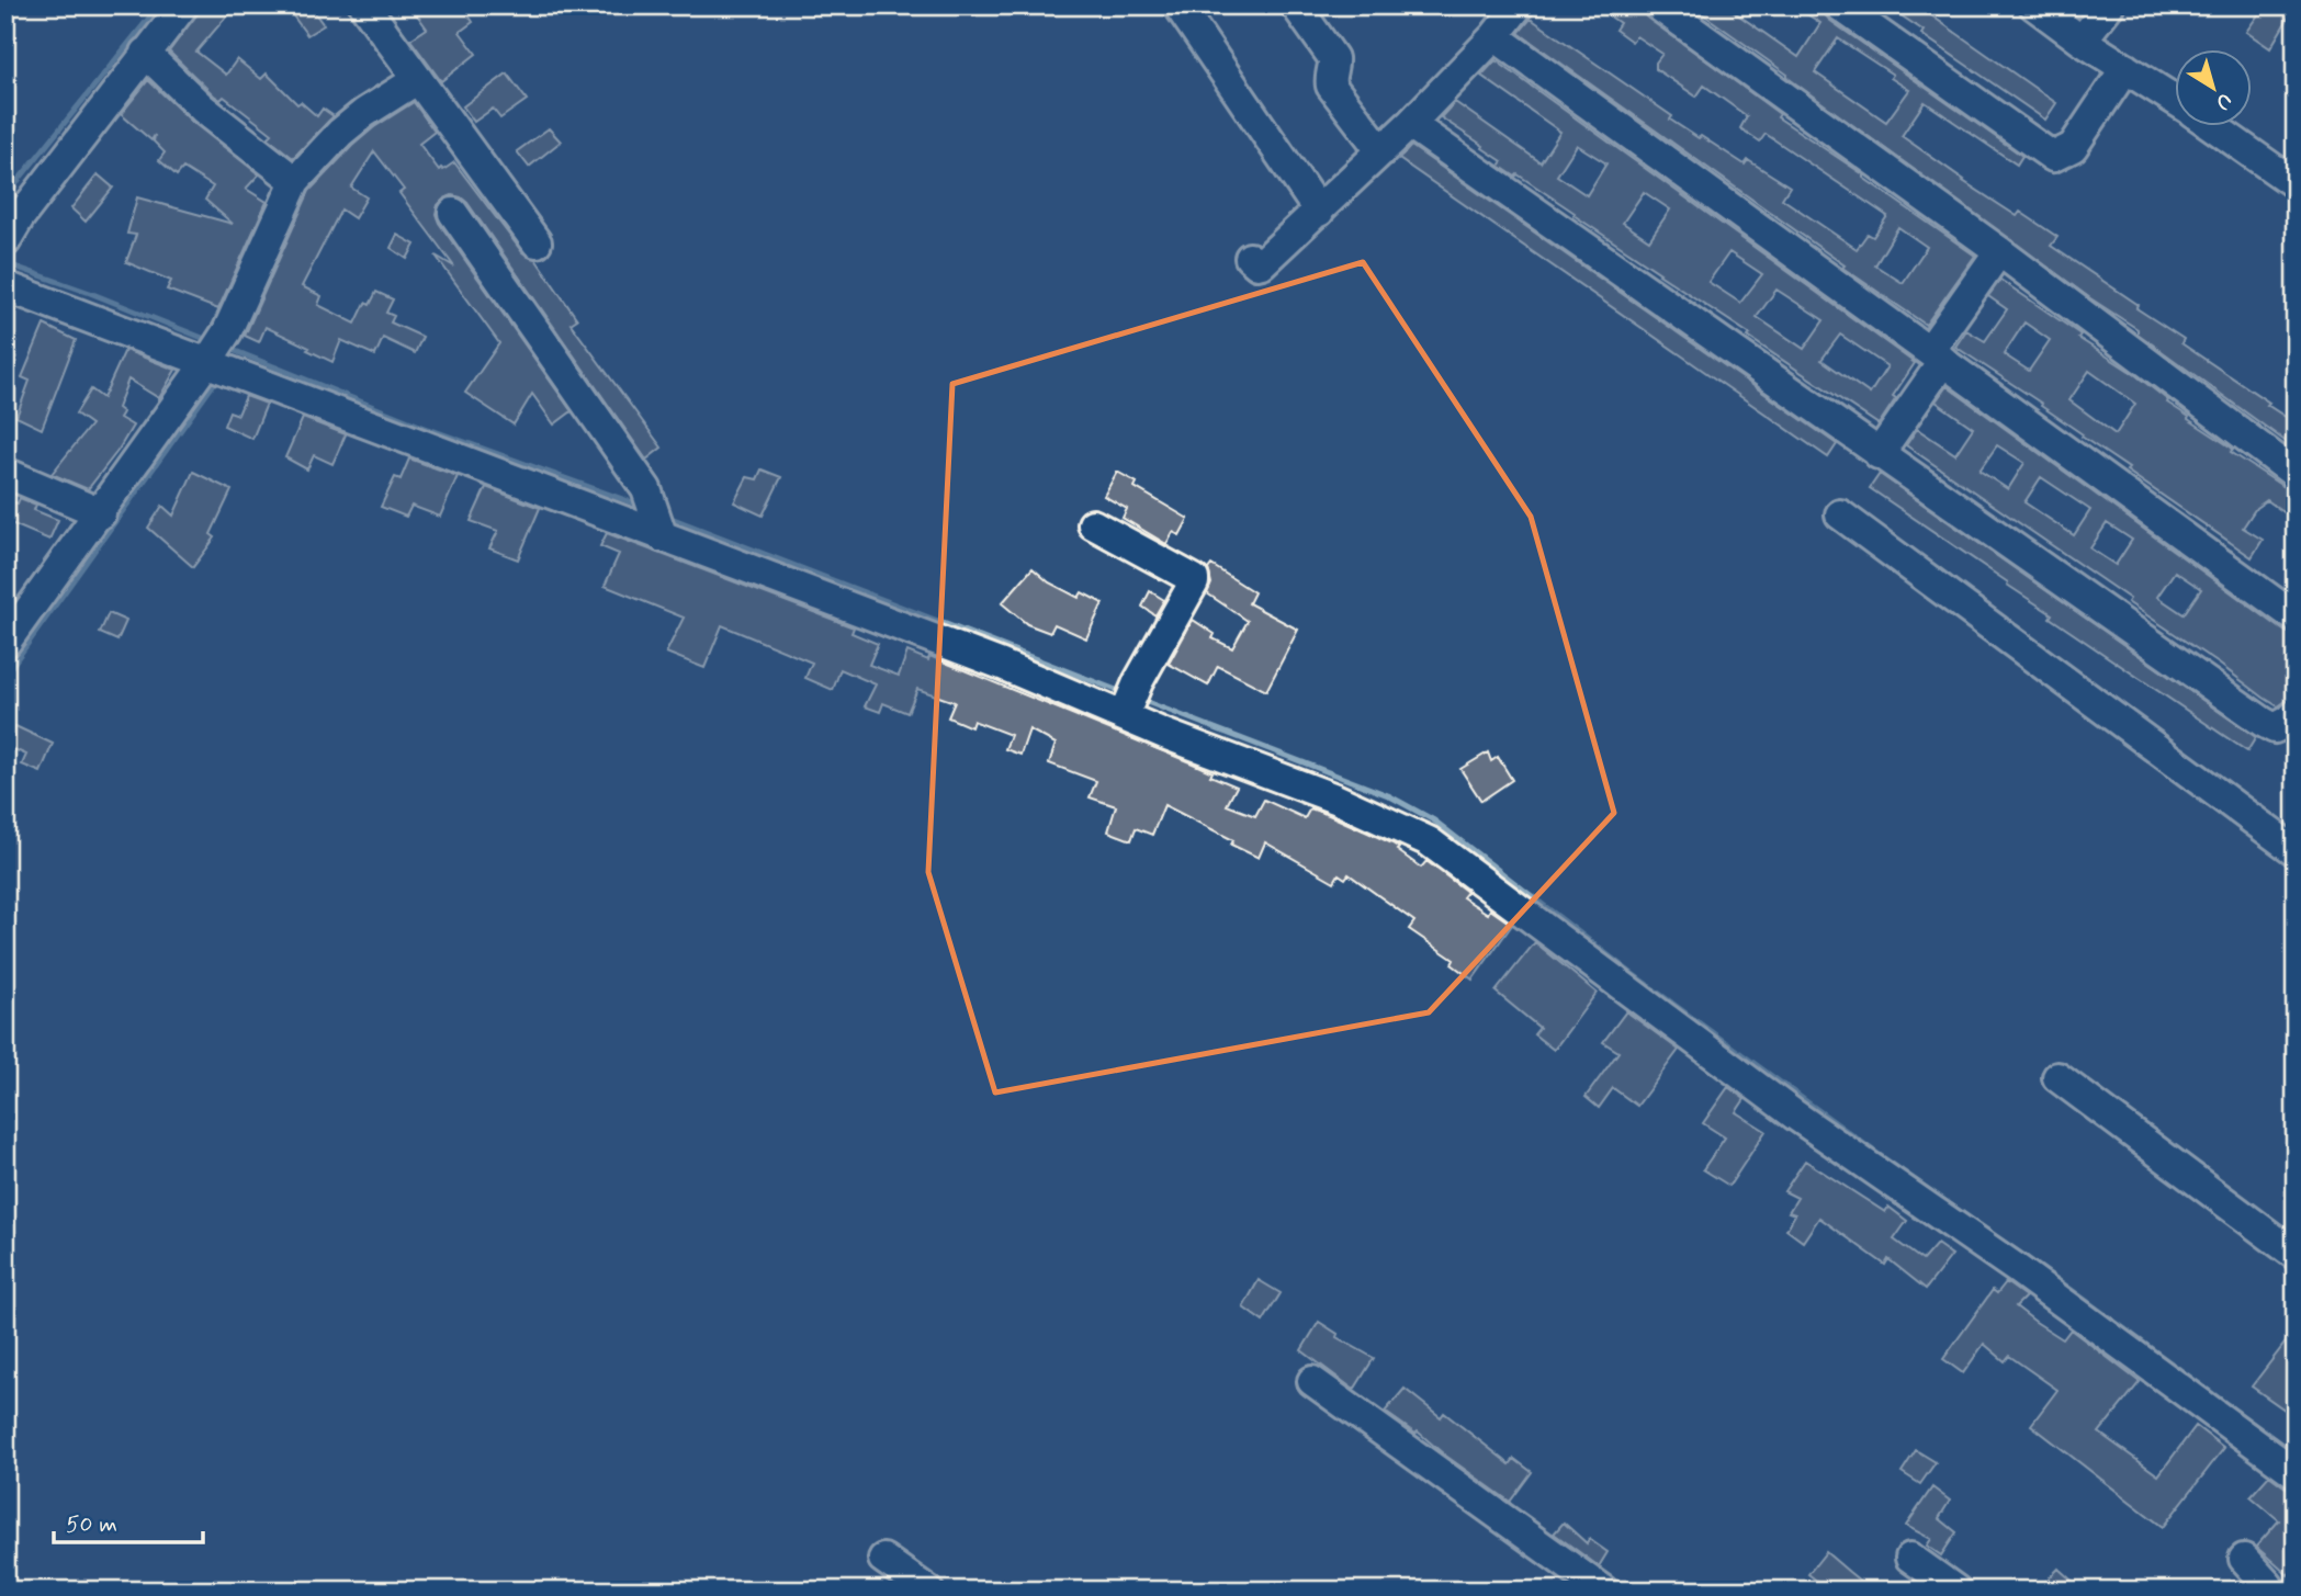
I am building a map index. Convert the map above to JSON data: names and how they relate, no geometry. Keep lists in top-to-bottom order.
{
  "scale_bar": "50 m",
  "north": "bottom right"
}
